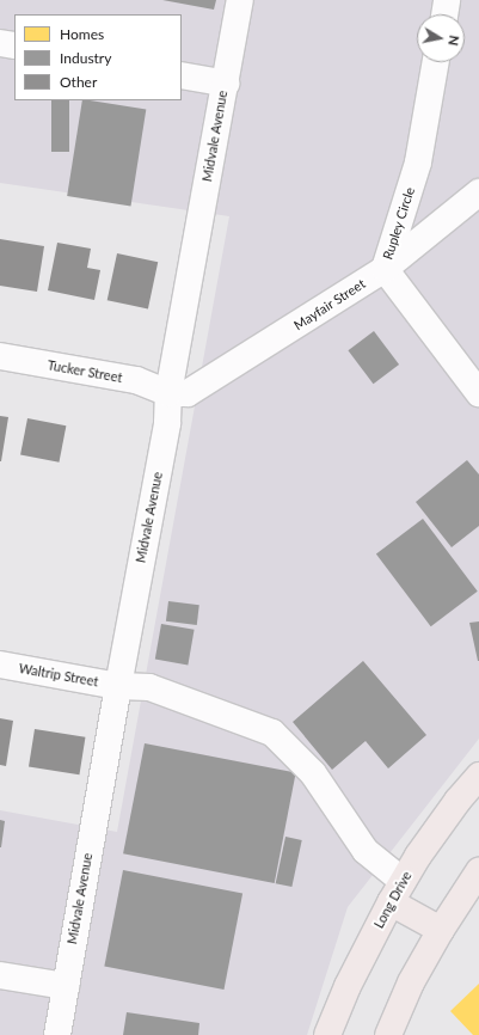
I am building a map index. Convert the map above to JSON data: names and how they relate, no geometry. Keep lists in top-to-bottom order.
{
  "streets": {
    "main road": ["Long Drive"],
    "street": [
      "Midvale Avenue",
      "Rupley Circle",
      "Mayfair Street",
      "Tucker Street",
      "Waltrip Street"
    ]
  },
  "crossings": [
    ["Midvale Avenue", "Mayfair Street"],
    ["Midvale Avenue", "Tucker Street"],
    ["Midvale Avenue", "Waltrip Street"],
    ["Rupley Circle", "Mayfair Street"],
    ["Mayfair Street", "Tucker Street"],
    ["Waltrip Street", "Long Drive"]
  ],
  "legend": ["Homes", "Industry", "Other"],
  "north": "right"
}
